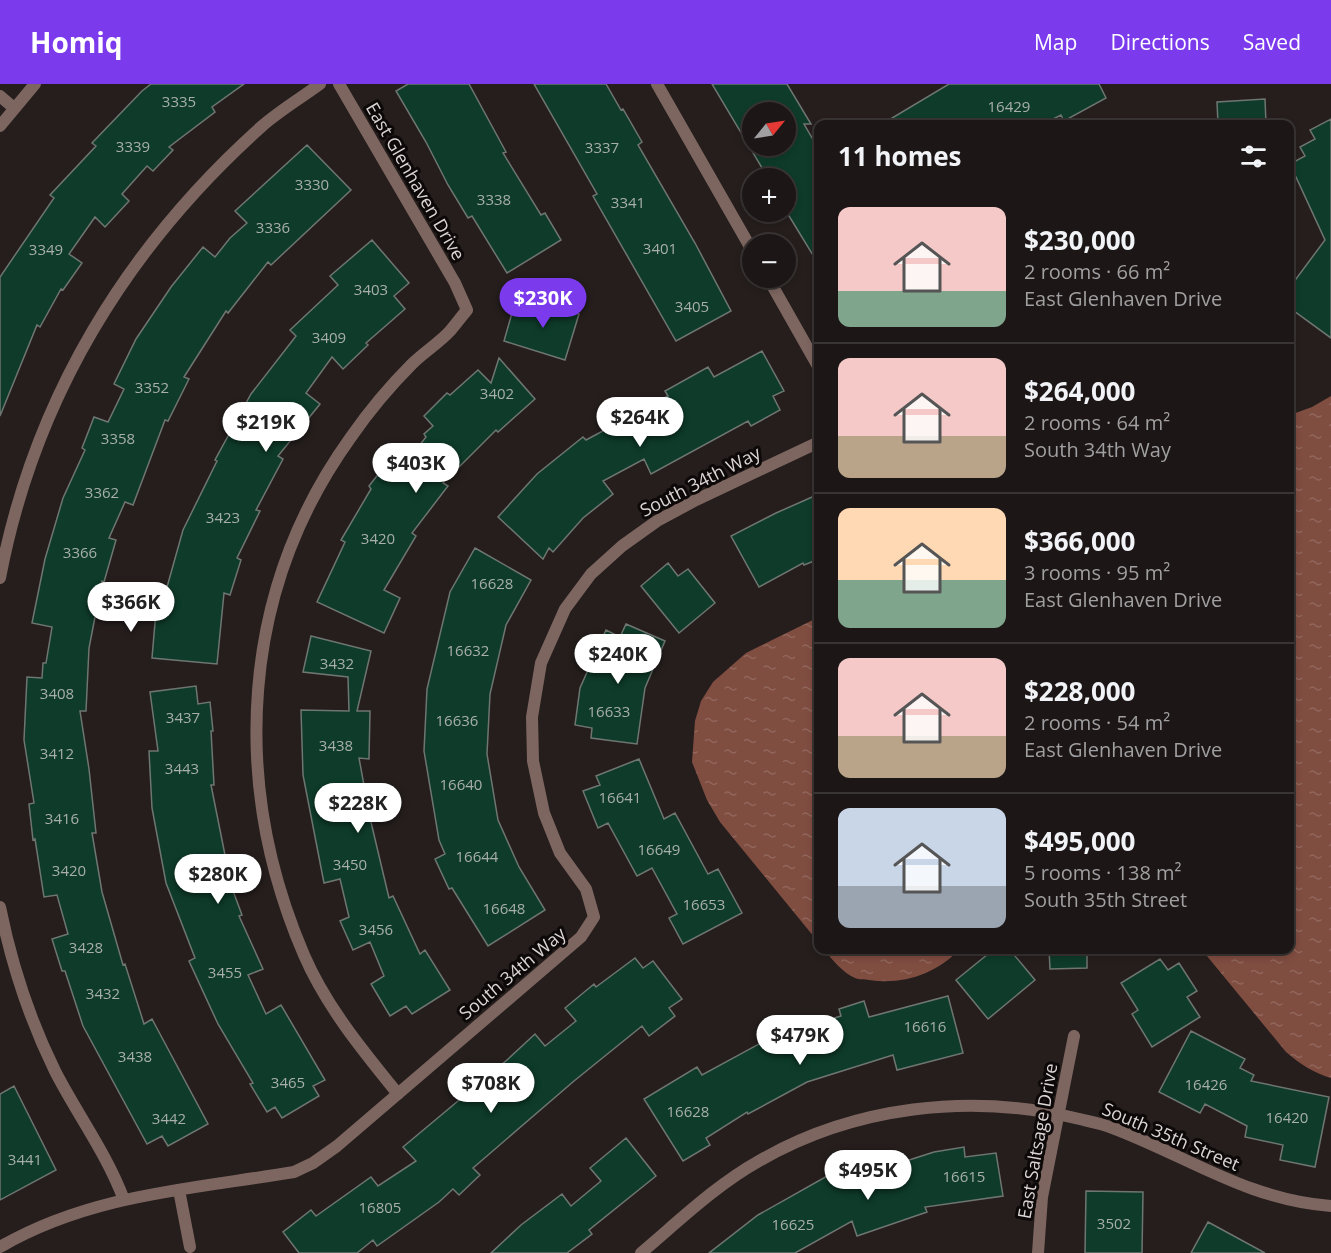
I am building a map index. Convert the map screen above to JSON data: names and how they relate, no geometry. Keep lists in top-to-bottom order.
{
  "streets": {
    "street": [
      "East Glenhaven Drive",
      "South 34th Way",
      "South 35th Street",
      "East Saltsage Drive"
    ]
  },
  "crossings": [
    ["East Glenhaven Drive", "South 34th Way"],
    ["South 35th Street", "East Saltsage Drive"]
  ],
  "house_numbers": [
    "3335",
    "16429",
    "3339",
    "3337",
    "3330",
    "3338",
    "3341",
    "3336",
    "3401",
    "3349",
    "3403",
    "3405",
    "3409",
    "3352",
    "3402",
    "3358",
    "3362",
    "3423",
    "3420",
    "3366",
    "16628",
    "16632",
    "3432",
    "3408",
    "16633",
    "3437",
    "16636",
    "3438",
    "3412",
    "3443",
    "16640",
    "16641",
    "3416",
    "16649",
    "16644",
    "3450",
    "3420",
    "16653",
    "16648",
    "3456",
    "3428",
    "3455",
    "3432",
    "16616",
    "3438",
    "3465",
    "16426",
    "16628",
    "16420",
    "3442",
    "3441",
    "16615",
    "16805",
    "3502",
    "16625"
  ],
  "north": "top right",
  "page": {
    "header": "Homiq",
    "nav": ["Map", "Directions", "Saved"],
    "map_buttons": ["+", "−"],
    "heading": "11 homes",
    "list": [
      {
        "name": "$230,000",
        "note": "2 rooms · 66 m² · East Glenhaven Drive"
      },
      {
        "name": "$264,000",
        "note": "2 rooms · 64 m² · South 34th Way"
      },
      {
        "name": "$366,000",
        "note": "3 rooms · 95 m² · East Glenhaven Drive"
      },
      {
        "name": "$228,000",
        "note": "2 rooms · 54 m² · East Glenhaven Drive"
      },
      {
        "name": "$495,000",
        "note": "5 rooms · 138 m² · South 35th Street"
      }
    ],
    "price": [
      "$230K",
      "$264K",
      "$219K",
      "$403K",
      "$366K",
      "$240K",
      "$228K",
      "$280K",
      "$479K",
      "$708K",
      "$495K"
    ]
  }
}
